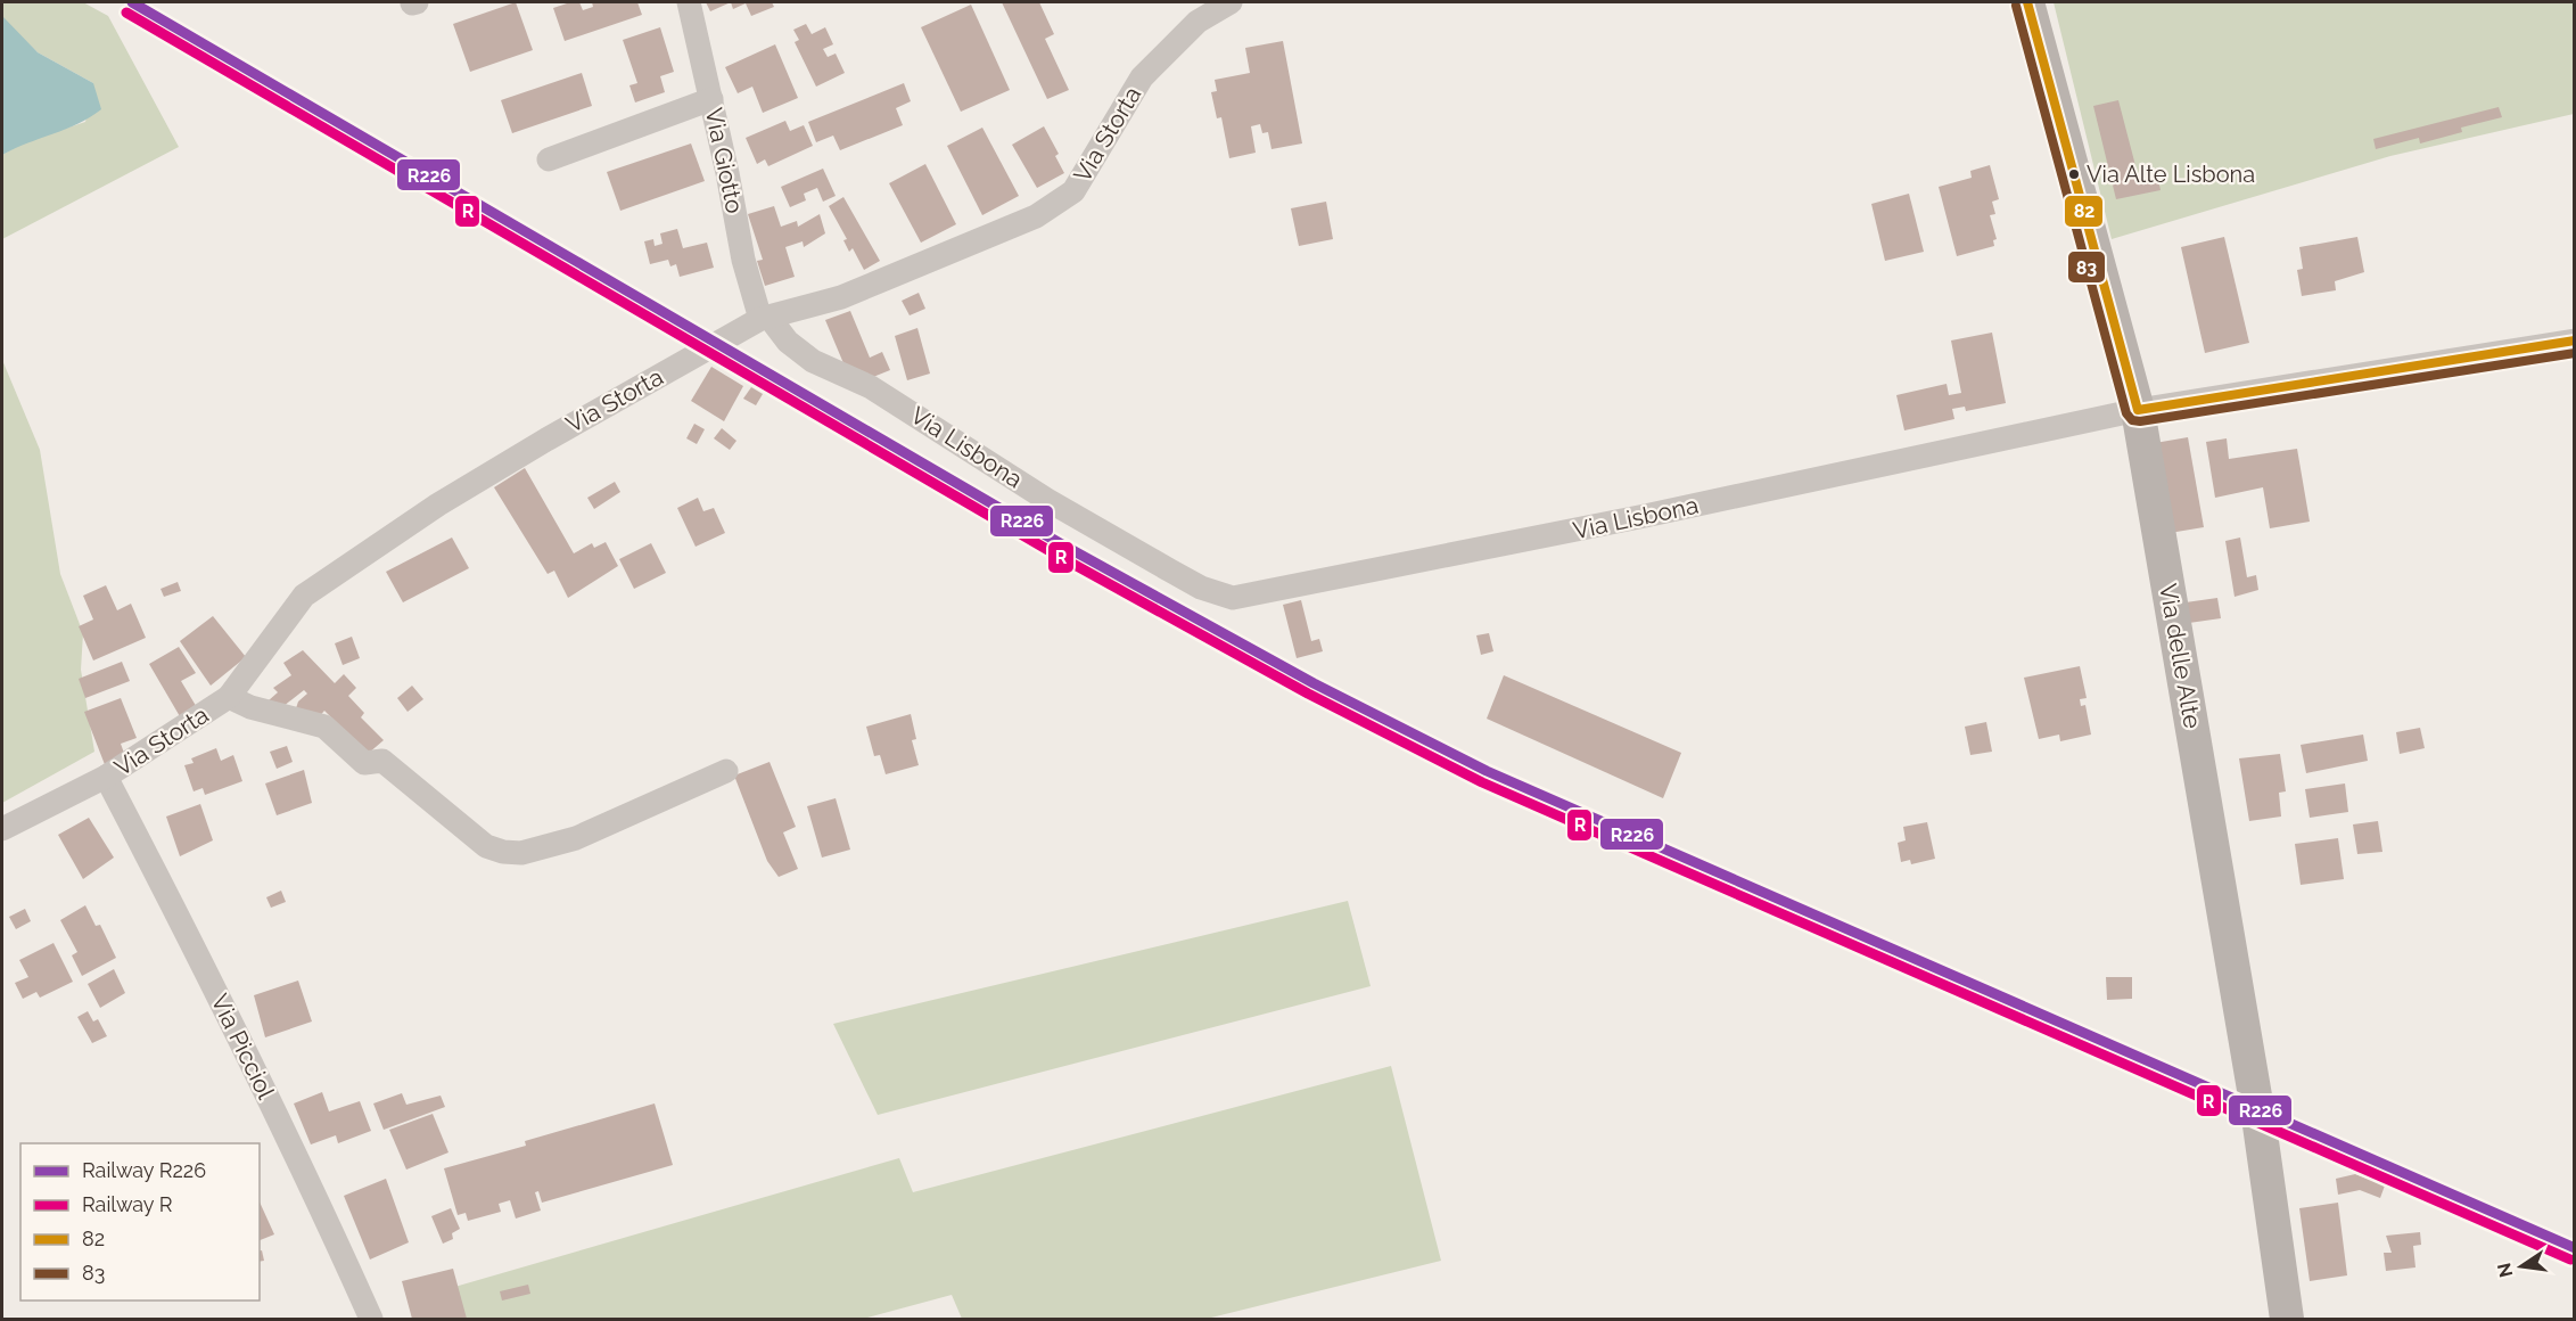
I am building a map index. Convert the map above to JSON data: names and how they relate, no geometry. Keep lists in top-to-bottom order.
{
  "streets": {
    "street": [
      "Via Storta",
      "Via Giotto",
      "Via Lisbona",
      "Via delle Alte",
      "Via Picciol"
    ]
  },
  "crossings": [
    ["Via Storta", "Via Giotto"],
    ["Via Storta", "Via Lisbona"],
    ["Via Storta", "Via Picciol"],
    ["Via Giotto", "Via Lisbona"],
    ["Via Lisbona", "Via delle Alte"]
  ],
  "places": ["Via Alte Lisbona"],
  "lines": [
    "rail line R226",
    "transit line 82",
    "transit line 83",
    "rail line R"
  ],
  "legend": [
    "Railway R226",
    "Railway R",
    "82",
    "83"
  ],
  "north": "left"
}
